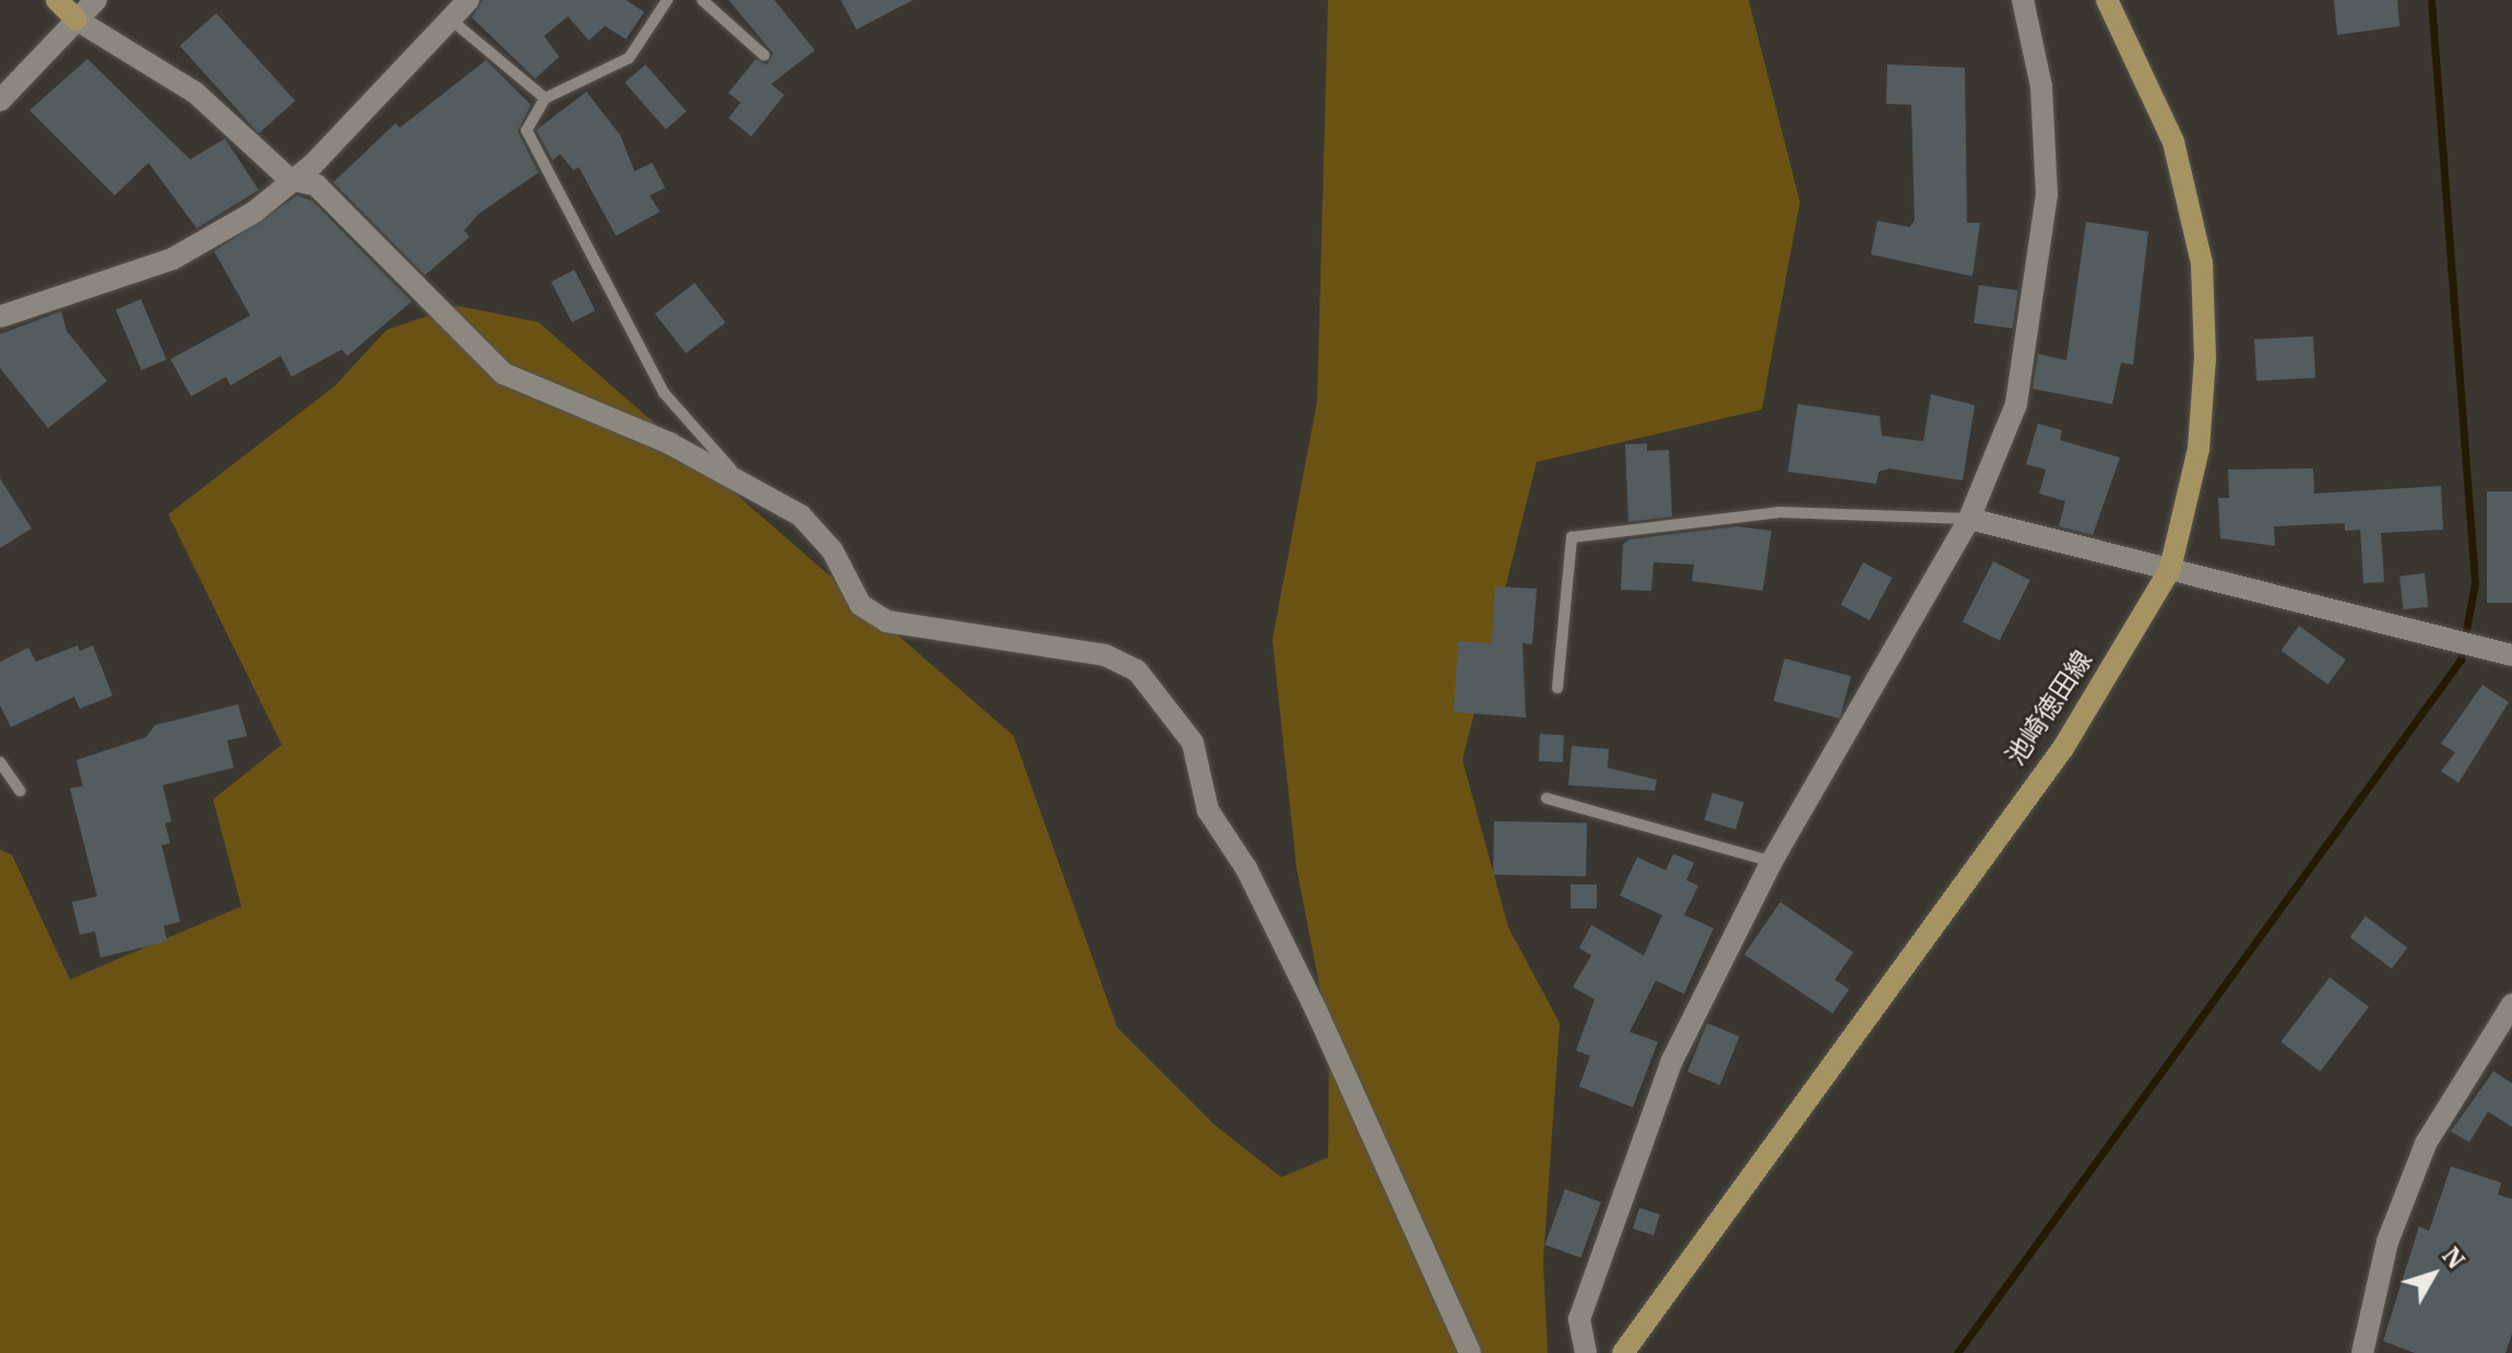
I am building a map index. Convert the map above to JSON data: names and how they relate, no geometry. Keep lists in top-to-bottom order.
{
  "streets": {
    "main road": ["池崎徳田線"]
  },
  "north": "top right"
}
